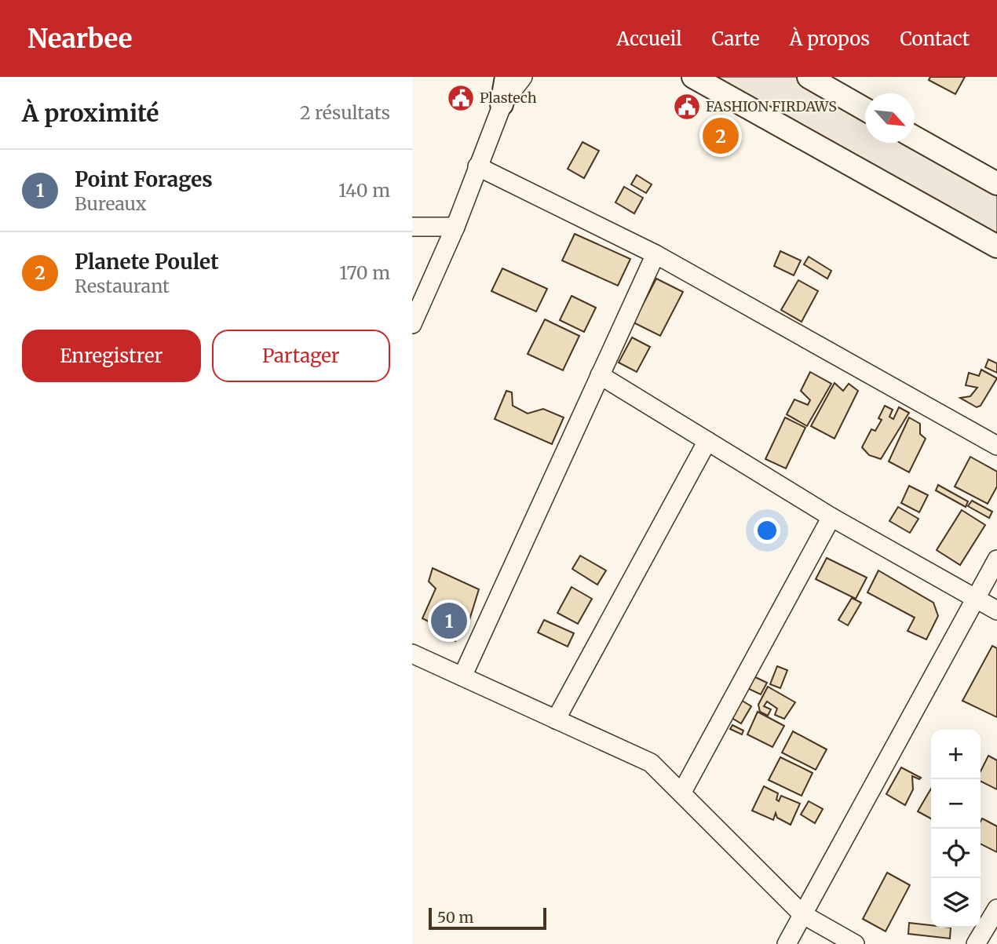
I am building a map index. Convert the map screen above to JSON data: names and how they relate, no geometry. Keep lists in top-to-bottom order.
{
  "places": {
    "public building": ["Plastech", "FASHION FIRDAWS"]
  },
  "scale_bar": "50 m",
  "north": "bottom right",
  "page": {
    "header": "Nearbee",
    "nav": [
      "Accueil",
      "Carte",
      "À propos",
      "Contact"
    ],
    "heading": ["À proximité", "2 résultats"],
    "pins": ["2", "1"],
    "list": [
      {
        "mark": "1",
        "name": "Point Forages",
        "note": "Bureaux",
        "value": "140 m"
      },
      {
        "mark": "2",
        "name": "Planete Poulet",
        "note": "Restaurant",
        "value": "170 m"
      }
    ],
    "buttons": ["Enregistrer", "Partager"],
    "map_buttons": ["+", "−"],
    "scale": "50 m"
  }
}
